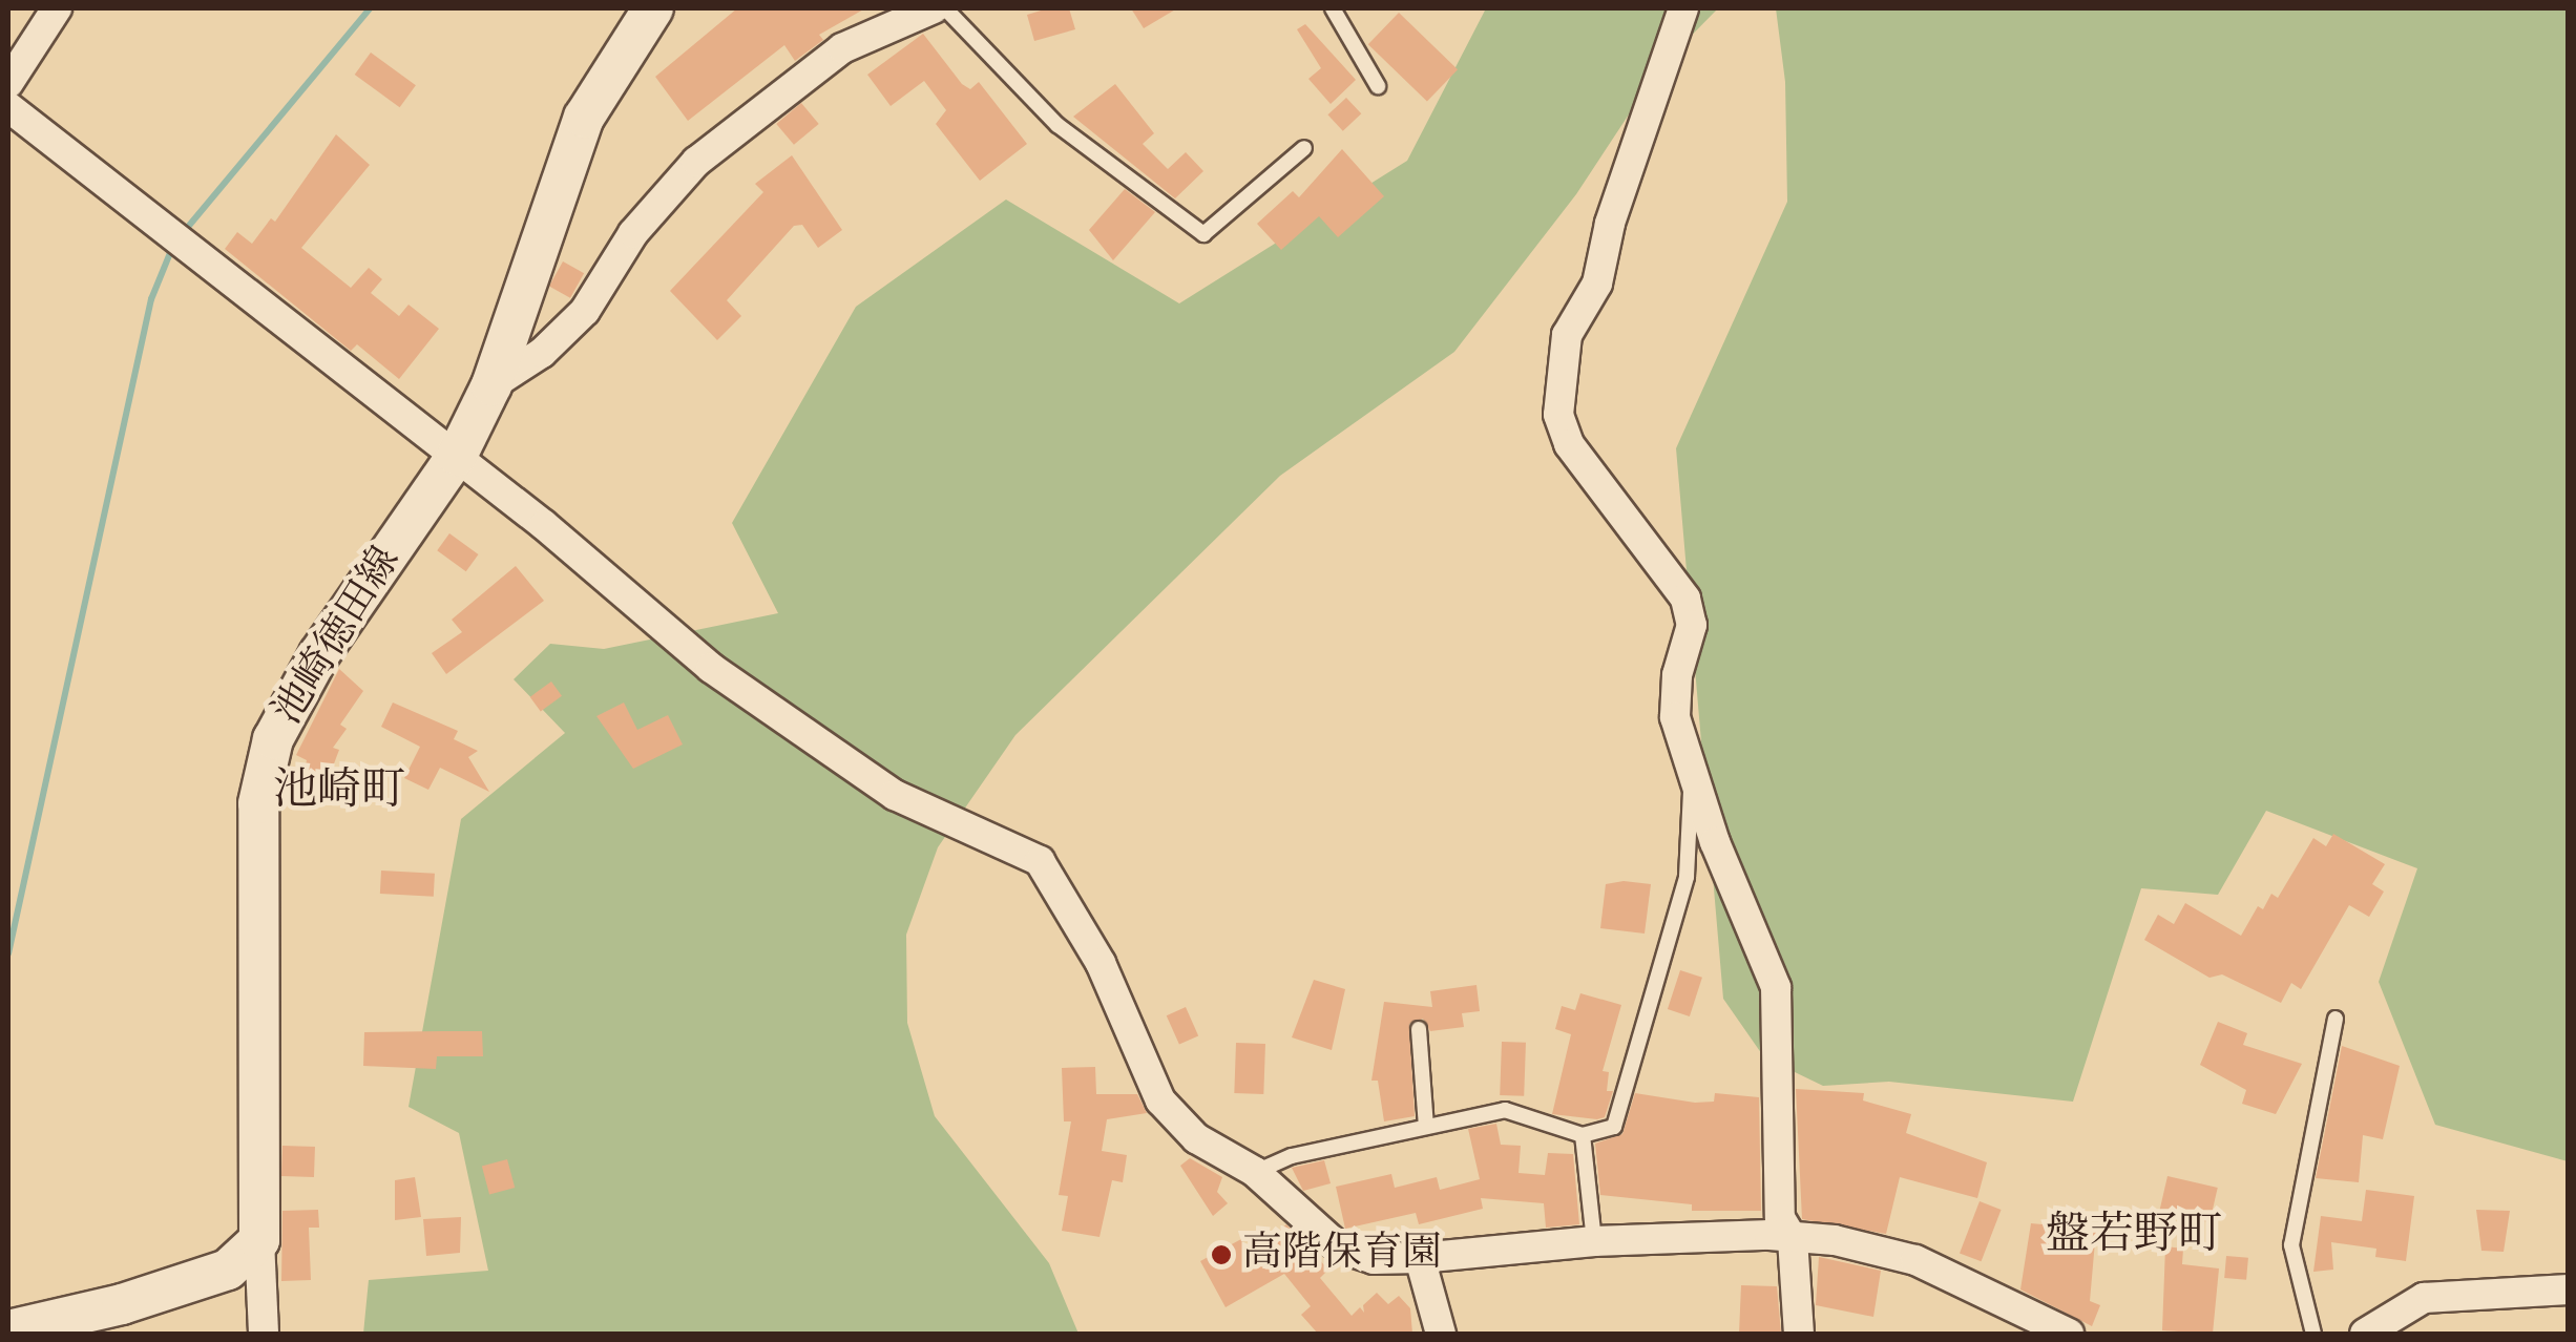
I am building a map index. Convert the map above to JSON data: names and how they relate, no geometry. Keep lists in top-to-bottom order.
{
  "streets": {
    "main road": ["池崎徳田線"]
  },
  "districts": ["池崎町", "盤若野町"],
  "places": ["高階保育園"]
}
